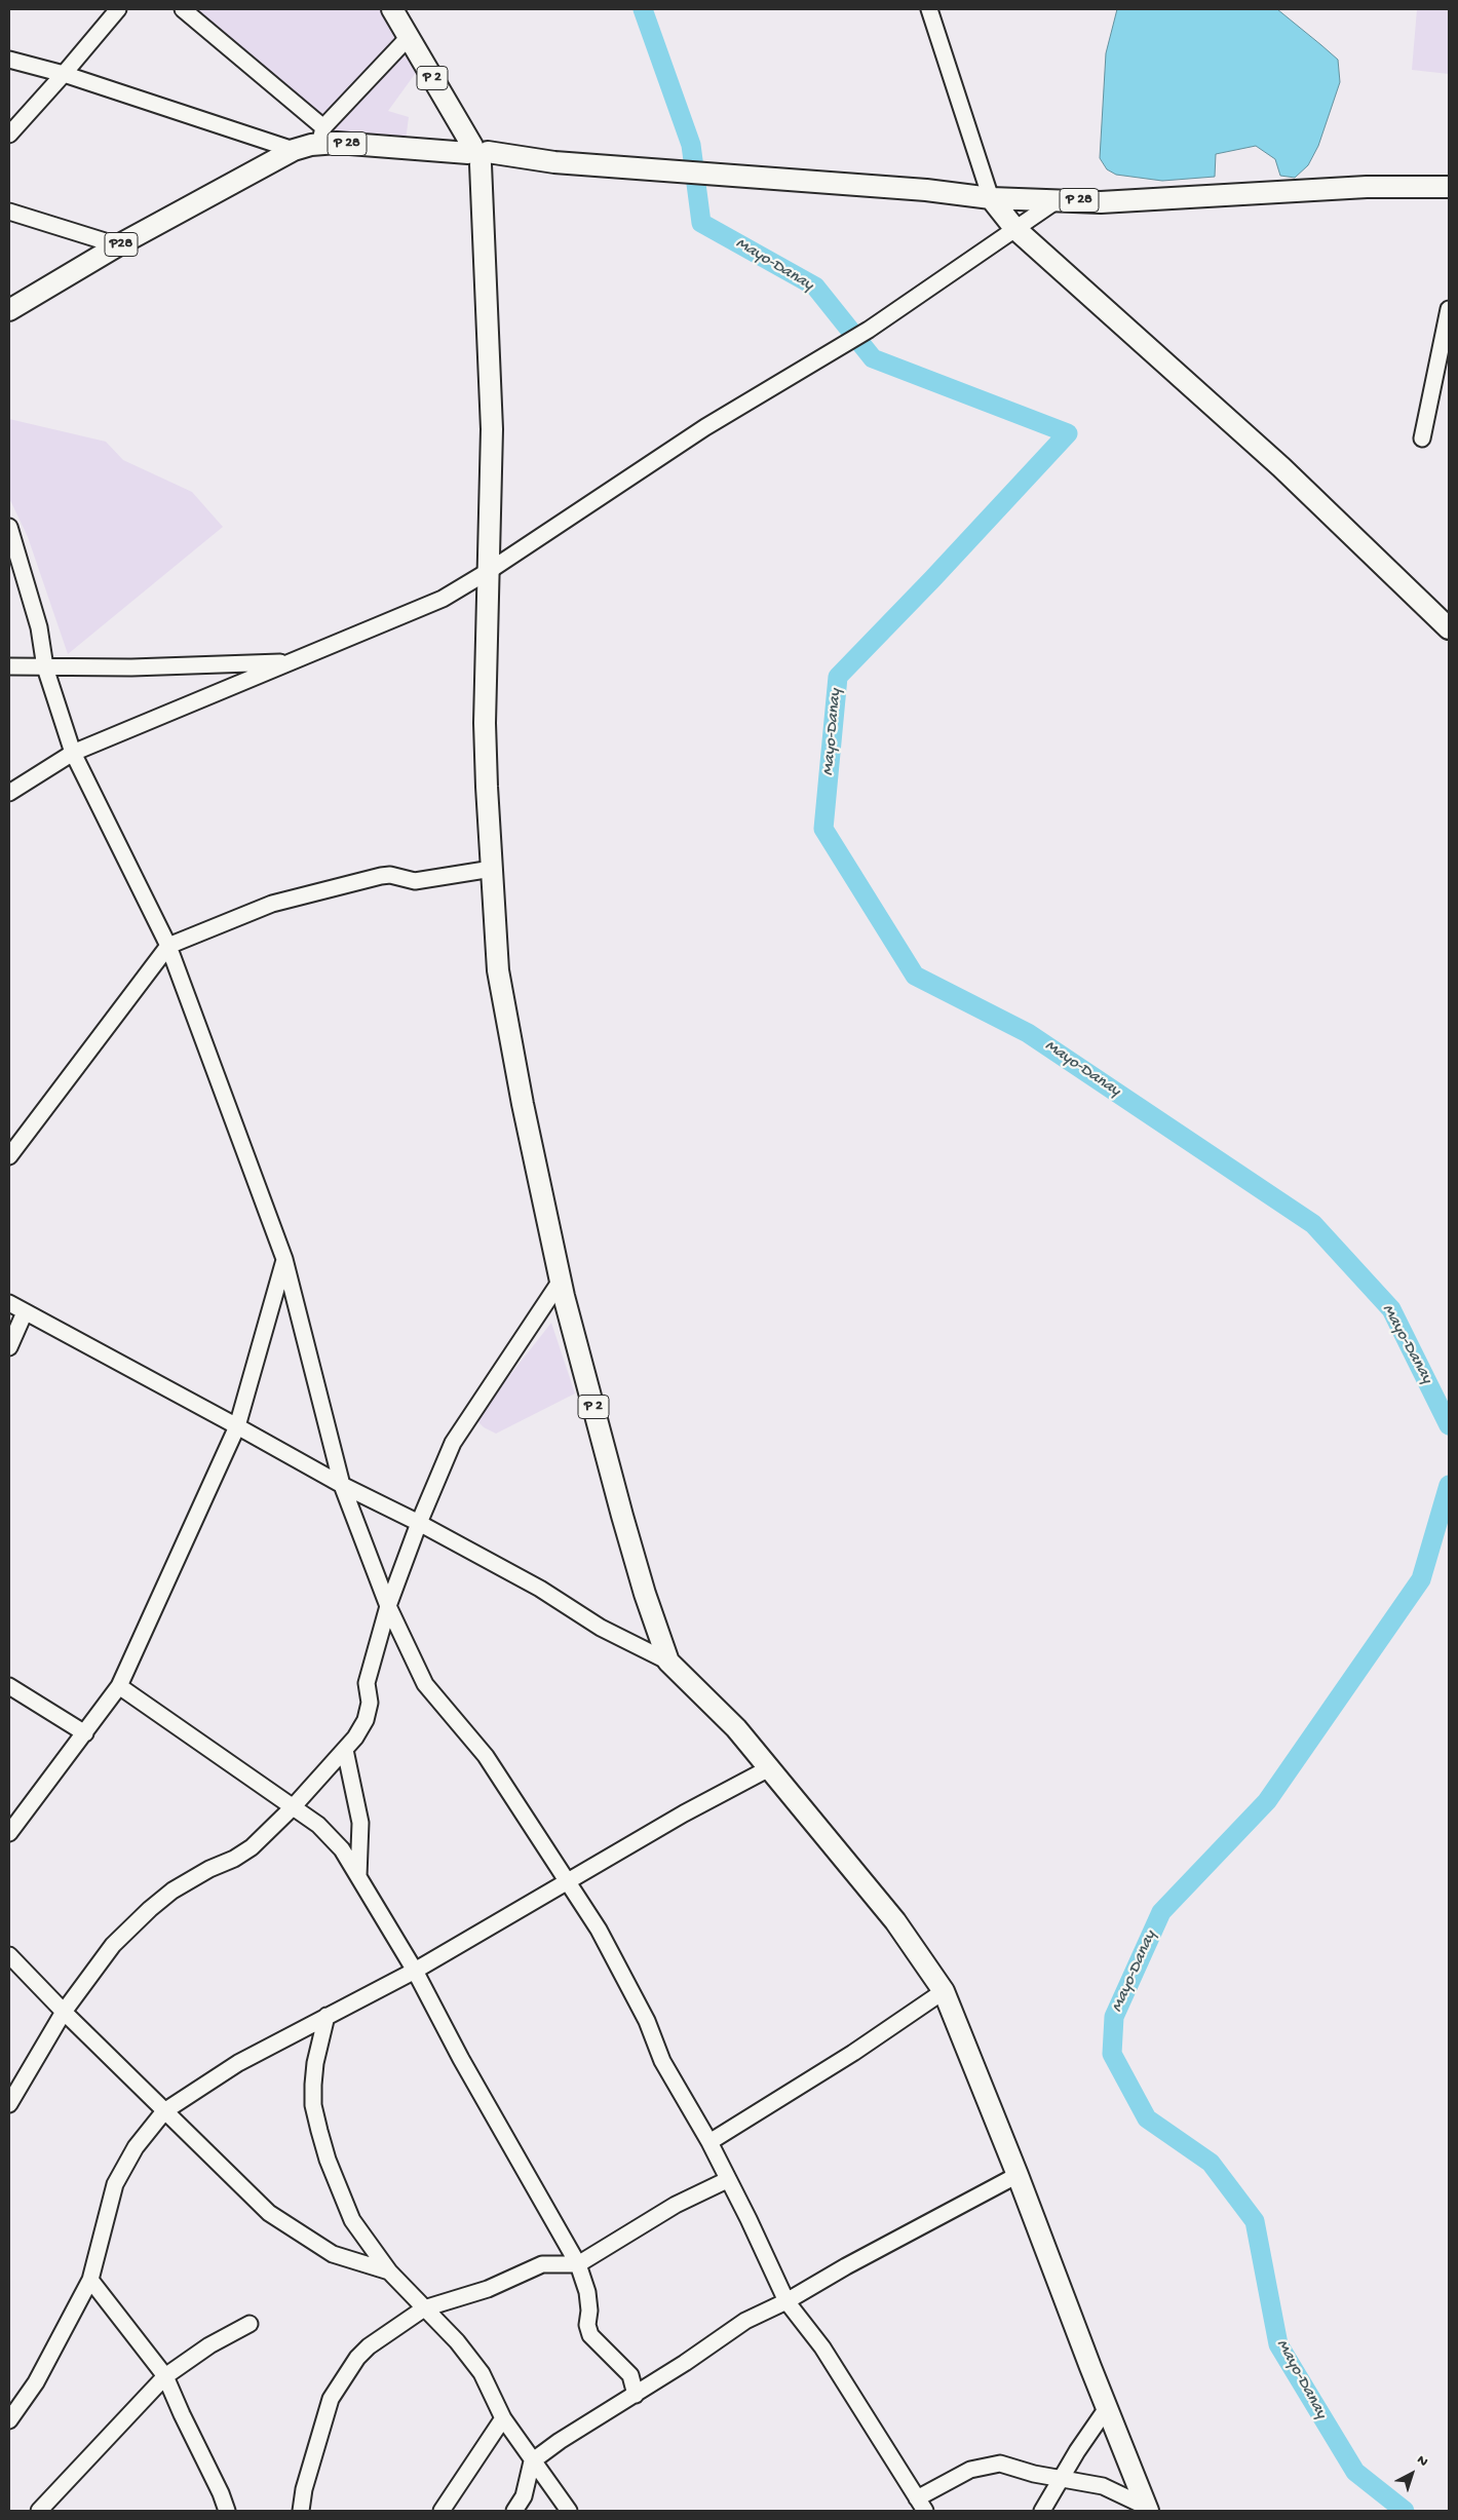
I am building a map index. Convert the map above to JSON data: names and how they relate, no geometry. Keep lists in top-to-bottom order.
{
  "streets": {
    "main road": ["P 2", "P 28", "P28"]
  },
  "crossings": [
    ["P 2", "P 28"],
    ["P 28", "P28"]
  ],
  "water": ["Mayo-Danay"],
  "north": "top right"
}
